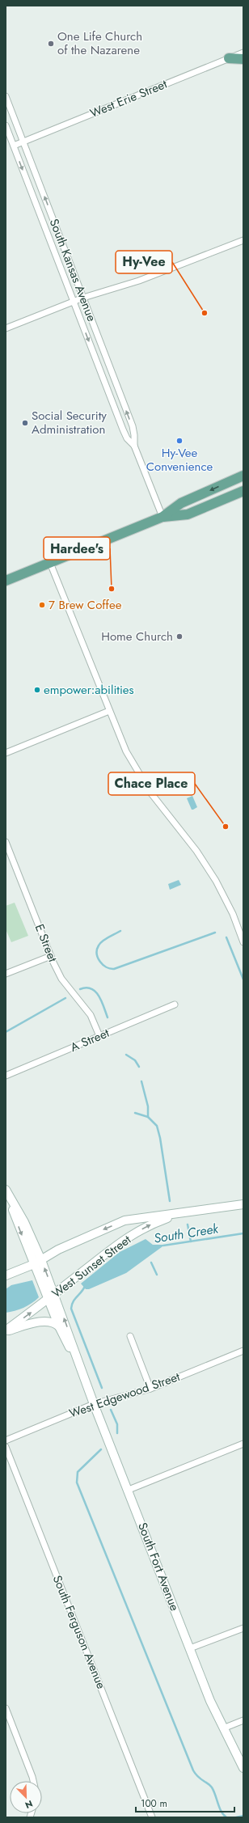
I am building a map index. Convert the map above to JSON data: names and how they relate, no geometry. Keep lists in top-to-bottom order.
{
  "streets": {
    "street": [
      "West Erie Street",
      "South Kansas Avenue",
      "E Street",
      "A Street",
      "West Sunset Street",
      "West Edgewood Street",
      "South Fort Avenue",
      "South Ferguson Avenue"
    ]
  },
  "crossings": [
    ["West Erie Street", "South Kansas Avenue"],
    ["E Street", "A Street"],
    ["West Sunset Street", "South Fort Avenue"],
    ["West Edgewood Street", "South Fort Avenue"]
  ],
  "water": ["South Creek"],
  "places": [
    "One Life Church of the Nazarene",
    "Hy-Vee",
    "Social Security Administration",
    "Hy-Vee Convenience",
    "Hardee's",
    "7 Brew Coffee",
    "Home Church",
    "empower:abilities",
    "Chace Place"
  ],
  "scale_bar": "100 m",
  "north": "bottom right"
}
